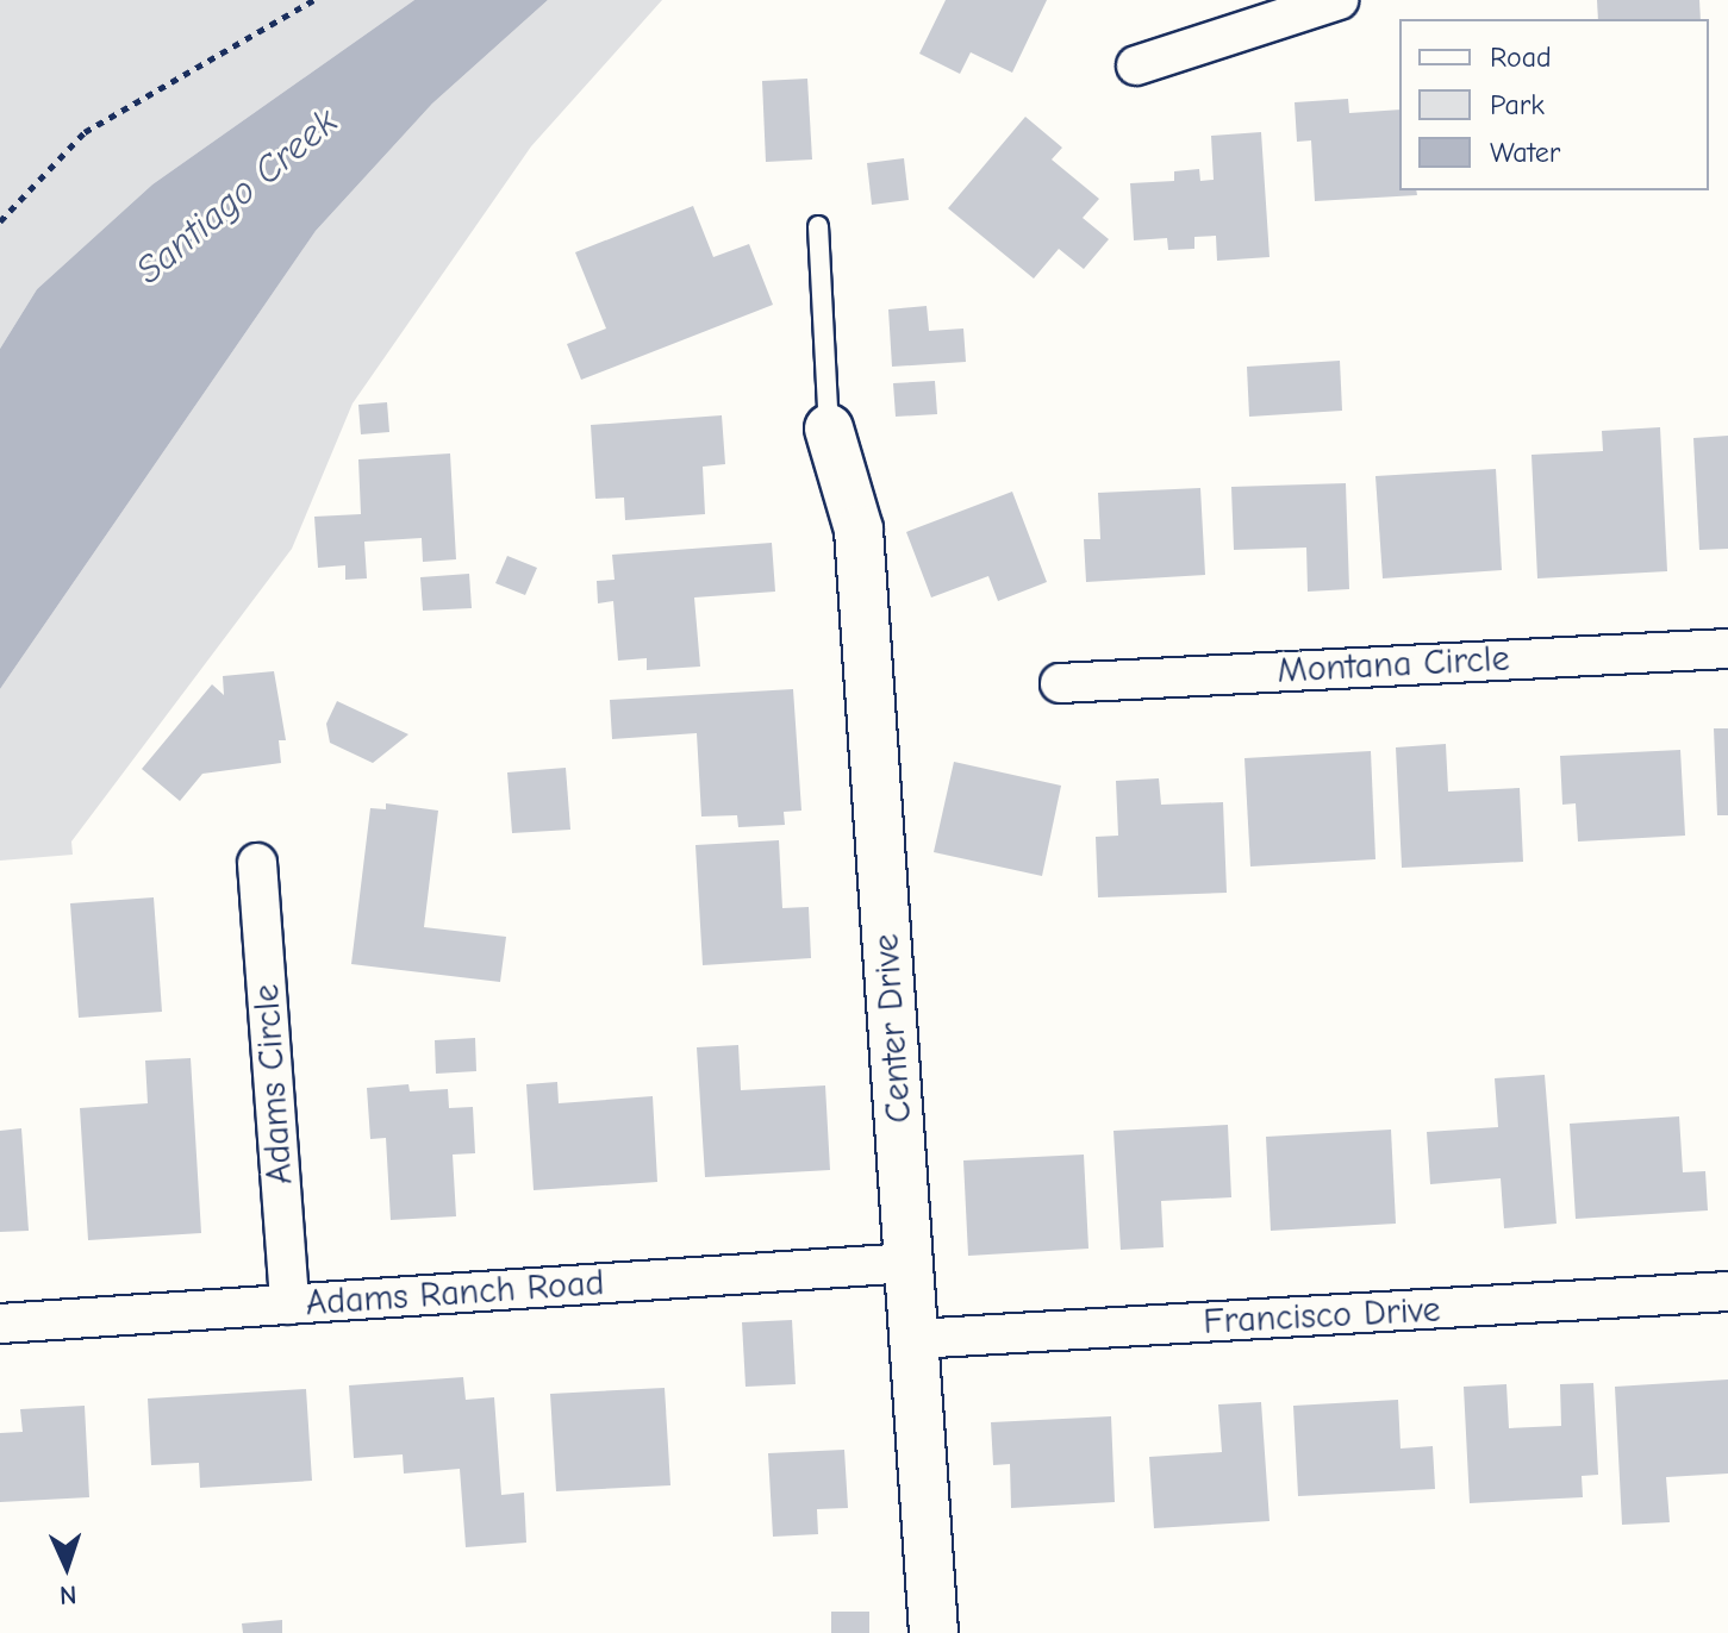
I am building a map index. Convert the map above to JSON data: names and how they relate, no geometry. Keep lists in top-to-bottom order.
{
  "streets": {
    "street": [
      "Montana Circle",
      "Center Drive",
      "Adams Circle",
      "Adams Ranch Road",
      "Francisco Drive"
    ]
  },
  "crossings": [
    ["Center Drive", "Adams Ranch Road"],
    ["Center Drive", "Francisco Drive"],
    ["Adams Circle", "Adams Ranch Road"]
  ],
  "water": ["Santiago Creek"],
  "legend": ["Road", "Park", "Water"],
  "north": "bottom"
}
